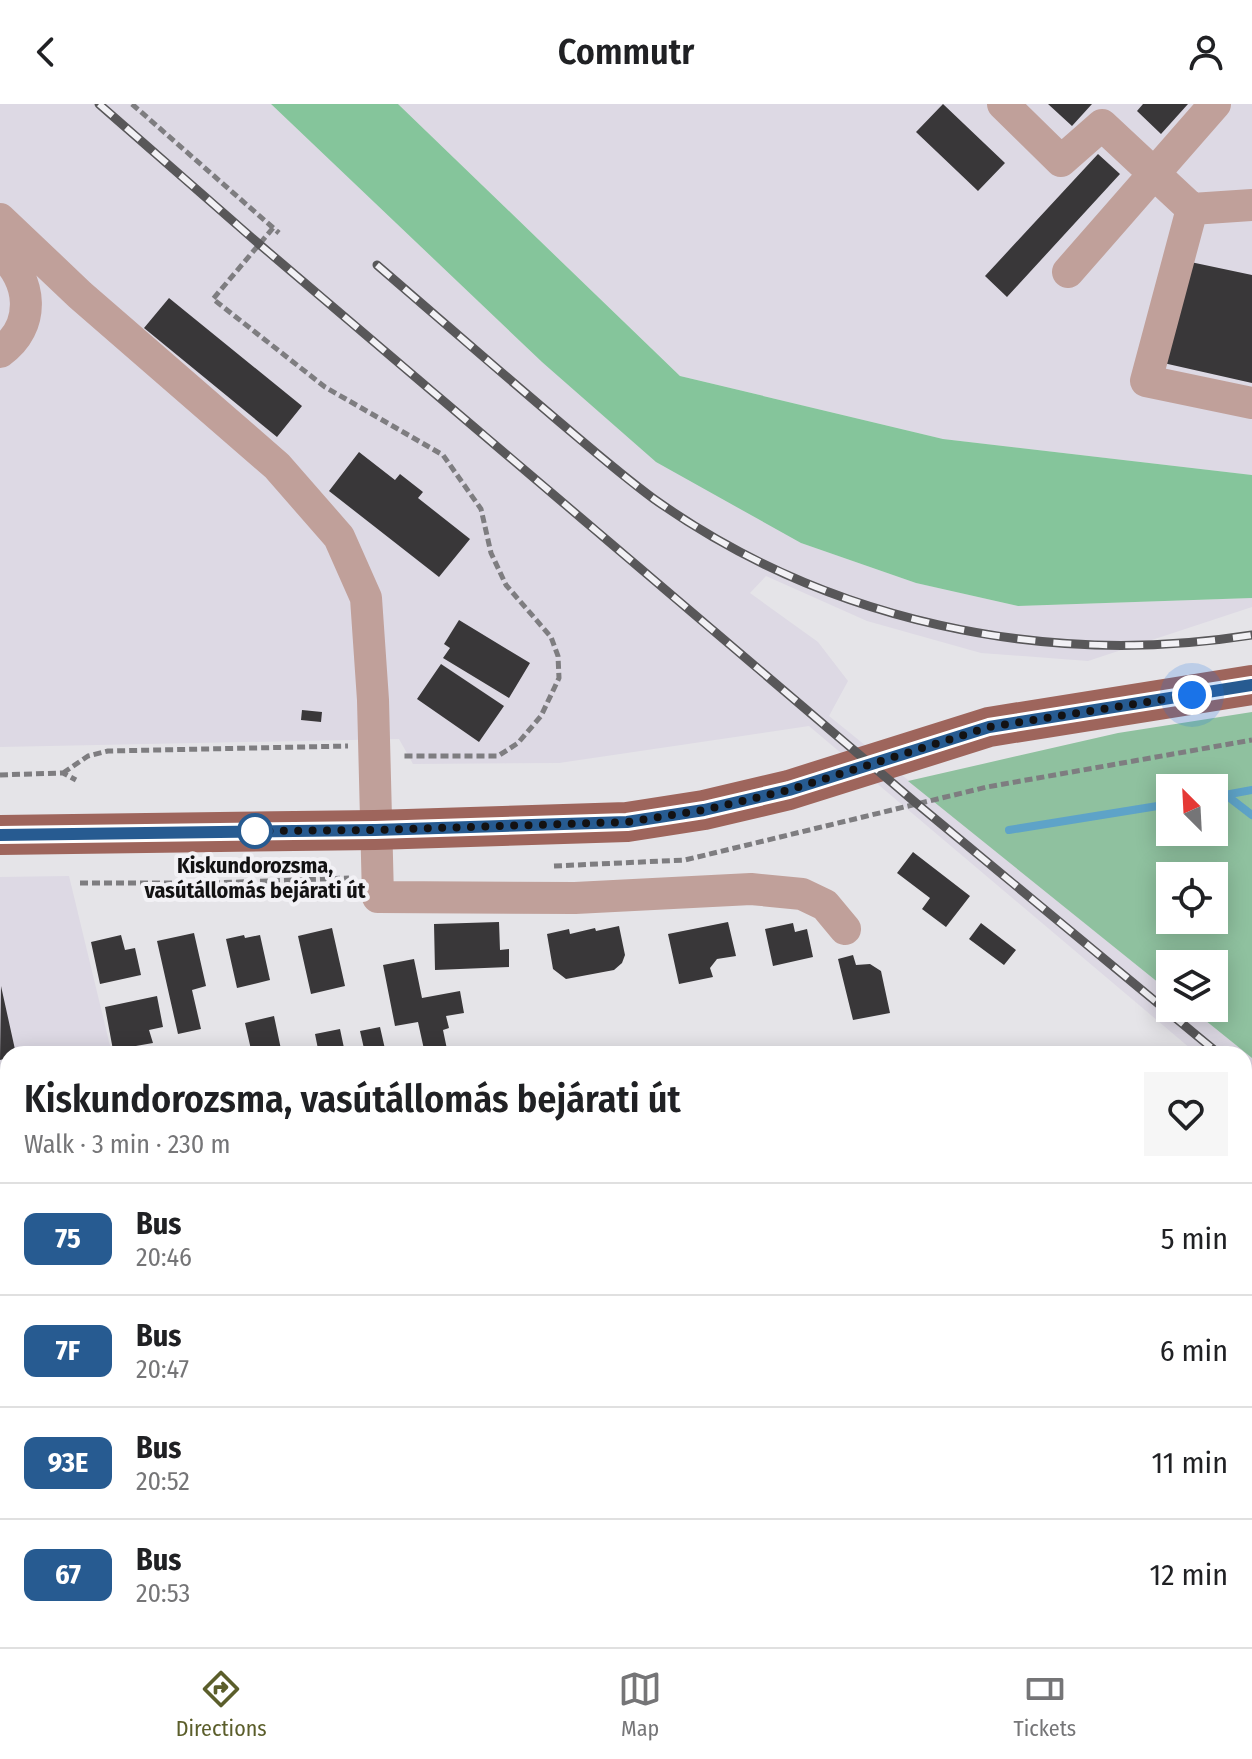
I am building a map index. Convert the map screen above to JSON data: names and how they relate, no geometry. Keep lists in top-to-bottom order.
{
  "places": ["Kiskundorozsma, vasútállomás bejárati út"],
  "lines": ["bus line 75"],
  "north": "top left",
  "page": {
    "header": "Commutr",
    "heading": ["Kiskundorozsma, vasútállomás bejárati út", "Walk · 3 min · 230 m"],
    "list": [
      {
        "mark": "75",
        "name": "Bus",
        "note": "20:46",
        "value": "5 min"
      },
      {
        "mark": "7F",
        "name": "Bus",
        "note": "20:47",
        "value": "6 min"
      },
      {
        "mark": "93E",
        "name": "Bus",
        "note": "20:52",
        "value": "11 min"
      },
      {
        "mark": "67",
        "name": "Bus",
        "note": "20:53",
        "value": "12 min"
      }
    ],
    "tabs": ["Directions", "Map", "Tickets"]
  }
}
